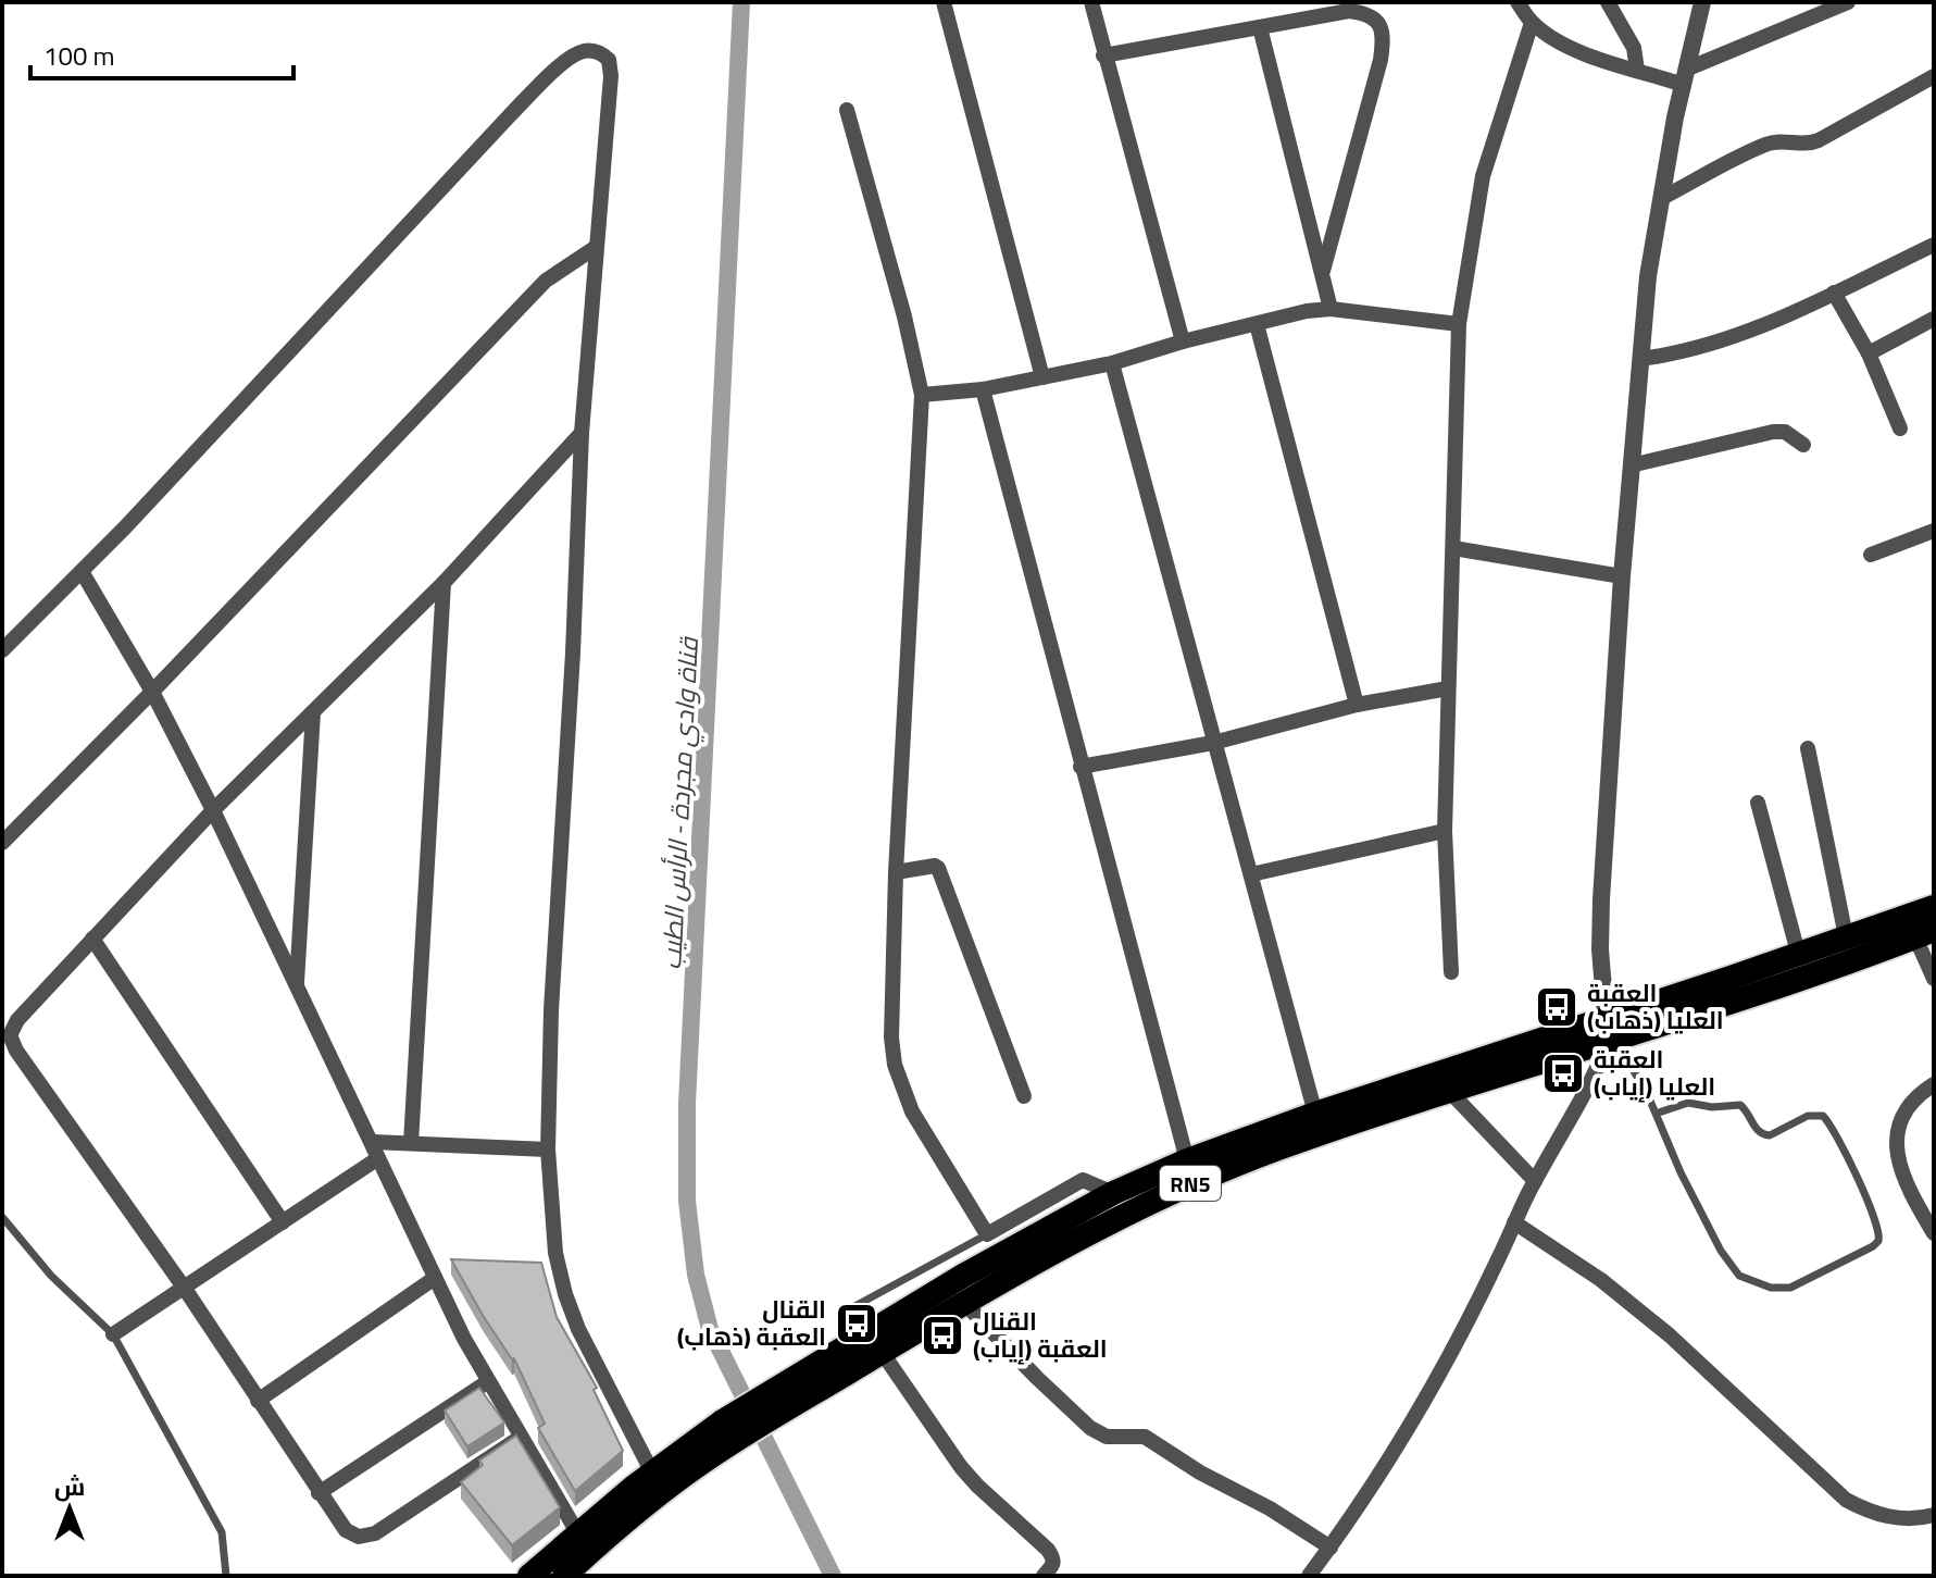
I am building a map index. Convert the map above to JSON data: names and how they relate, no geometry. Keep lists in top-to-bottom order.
{
  "streets": {
    "highway": ["RN5"]
  },
  "water": ["قناة وادي مجردة - الرأس الطيب"],
  "places": {
    "bus stop": [
      "العقبة العليا (ذهاب)",
      "العقبة العليا (إياب)",
      "القنال العقبة (ذهاب)",
      "القنال العقبة (إياب)"
    ]
  },
  "scale_bar": "100 m",
  "north": "top"
}
